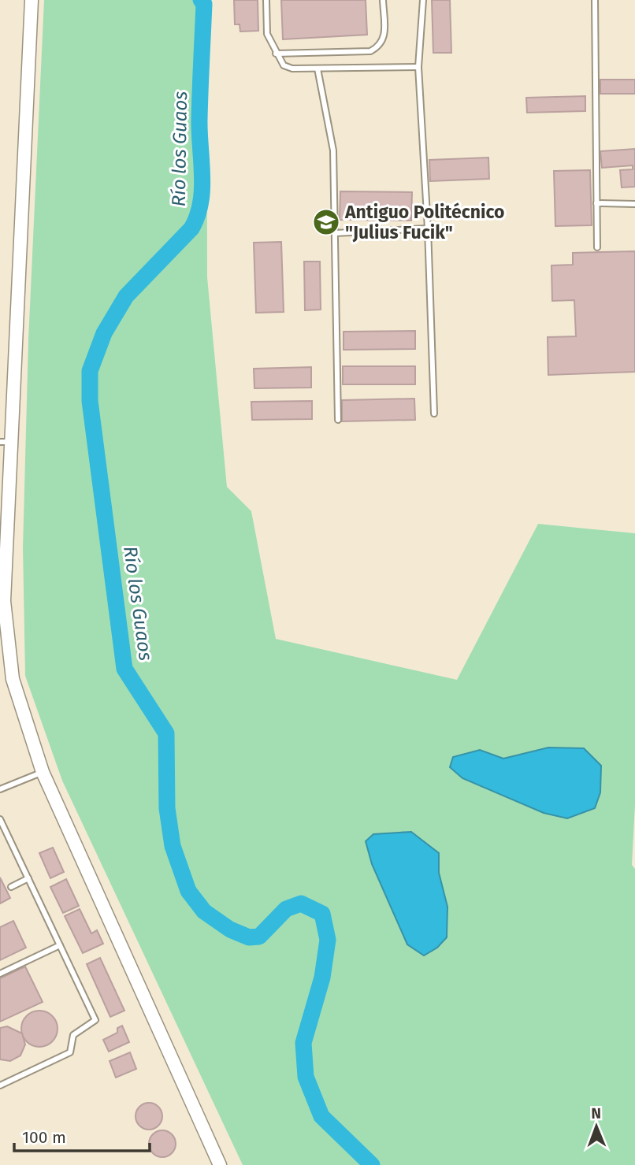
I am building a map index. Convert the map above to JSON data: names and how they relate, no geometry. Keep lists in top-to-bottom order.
{
  "water": ["Río los Guaos"],
  "places": {
    "school or university": ["Antiguo Politécnico \"Julius Fucik\""]
  },
  "scale_bar": "100 m",
  "north": "top"
}
